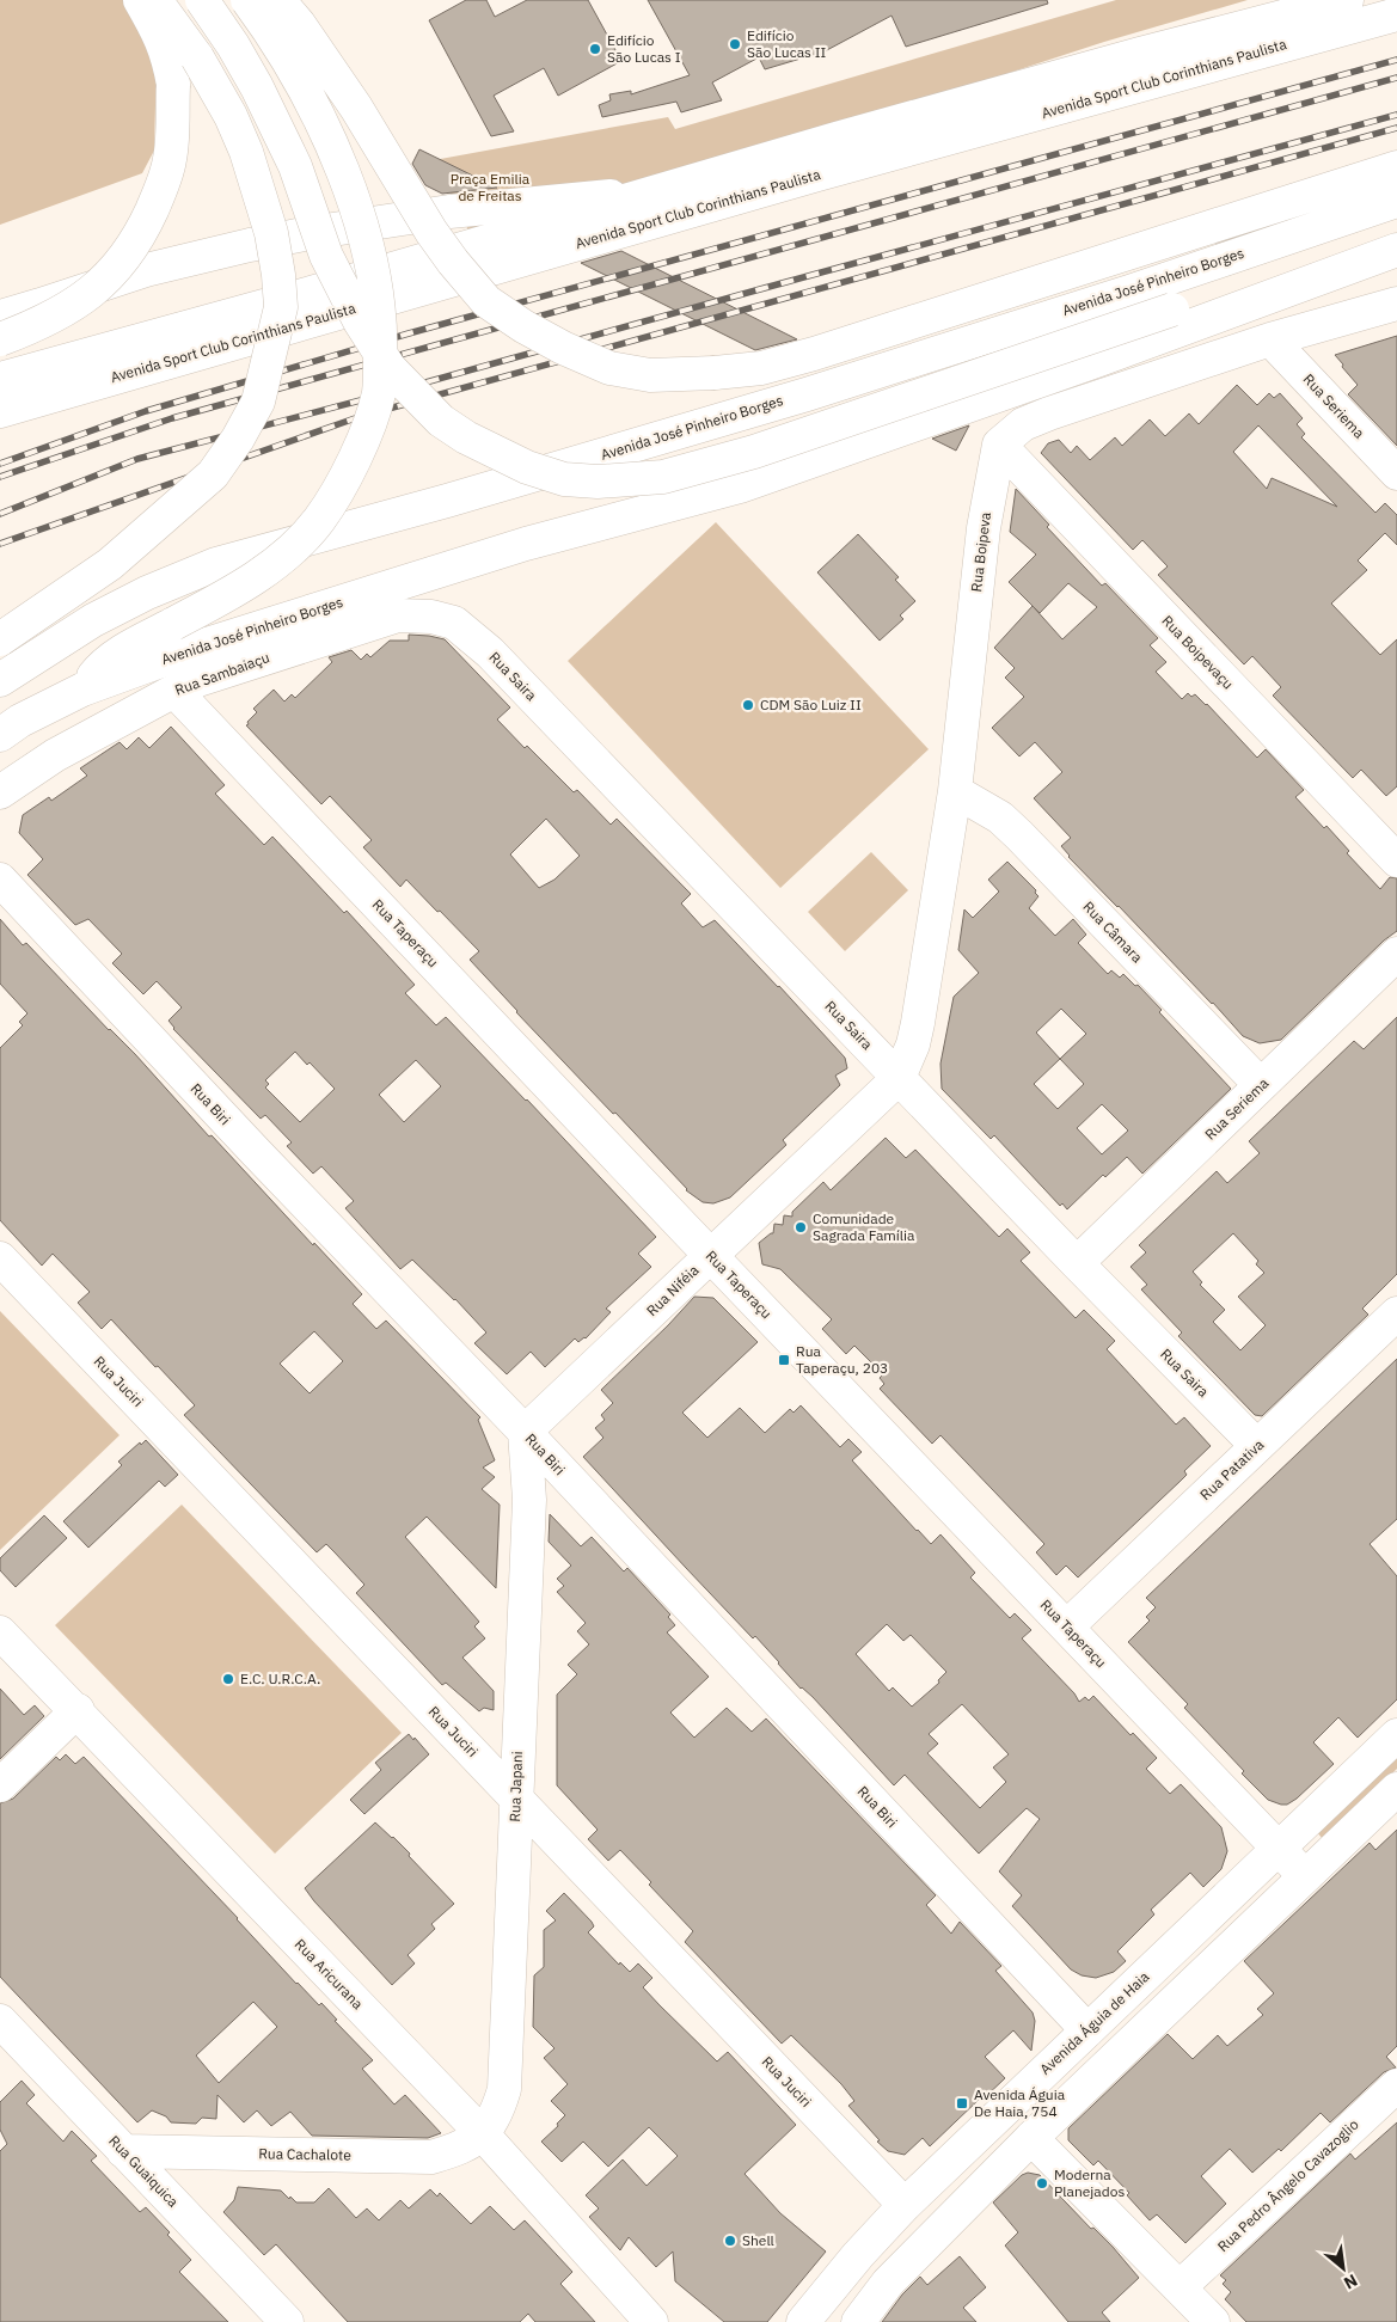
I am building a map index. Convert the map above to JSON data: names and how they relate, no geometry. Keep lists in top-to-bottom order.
{
  "streets": {
    "main road": [
      "Avenida Sport Club Corinthians Paulista",
      "Avenida José Pinheiro Borges",
      "Rua Seriema",
      "Rua Boipeva",
      "Rua Boipevaçu",
      "Rua Sambaiaçu",
      "Rua Saira",
      "Rua Câmara",
      "Rua Taperaçu",
      "Rua Biri",
      "Rua Niféia",
      "Rua Juciri",
      "Rua Patativa",
      "Rua Japani",
      "Rua Aricurana",
      "Avenida Águia de Haia",
      "Rua Cachalote",
      "Rua Guaiquica",
      "Rua Pedro Ângelo Cavazoglio"
    ]
  },
  "crossings": [
    ["Rua Seriema", "Rua Saira"],
    ["Rua Seriema", "Rua Câmara"],
    ["Rua Boipeva", "Rua Boipevaçu"],
    ["Rua Boipeva", "Rua Saira"],
    ["Rua Boipeva", "Rua Câmara"],
    ["Rua Boipeva", "Rua Niféia"],
    ["Rua Sambaiaçu", "Rua Saira"],
    ["Rua Sambaiaçu", "Rua Taperaçu"],
    ["Rua Saira", "Rua Niféia"],
    ["Rua Saira", "Rua Patativa"],
    ["Rua Taperaçu", "Rua Niféia"],
    ["Rua Taperaçu", "Rua Patativa"],
    ["Rua Taperaçu", "Avenida Águia de Haia"],
    ["Rua Biri", "Rua Niféia"],
    ["Rua Biri", "Rua Japani"],
    ["Rua Biri", "Avenida Águia de Haia"],
    ["Rua Niféia", "Rua Japani"],
    ["Rua Juciri", "Rua Japani"],
    ["Rua Juciri", "Avenida Águia de Haia"],
    ["Rua Japani", "Rua Aricurana"],
    ["Rua Japani", "Rua Cachalote"],
    ["Rua Aricurana", "Rua Cachalote"],
    ["Rua Cachalote", "Rua Guaiquica"]
  ],
  "parks": ["Praça Emilia de Freitas"],
  "places": {
    "other": [
      "Edifício São Lucas II",
      "Edifício São Lucas I",
      "CDM São Luiz II",
      "Comunidade Sagrada Família",
      "E.C. U.R.C.A.",
      "Moderna Planejados",
      "Shell"
    ],
    "transit": ["Rua Taperaçu, 203", "Avenida Águia De Haia, 754"]
  },
  "north": "bottom right"
}
